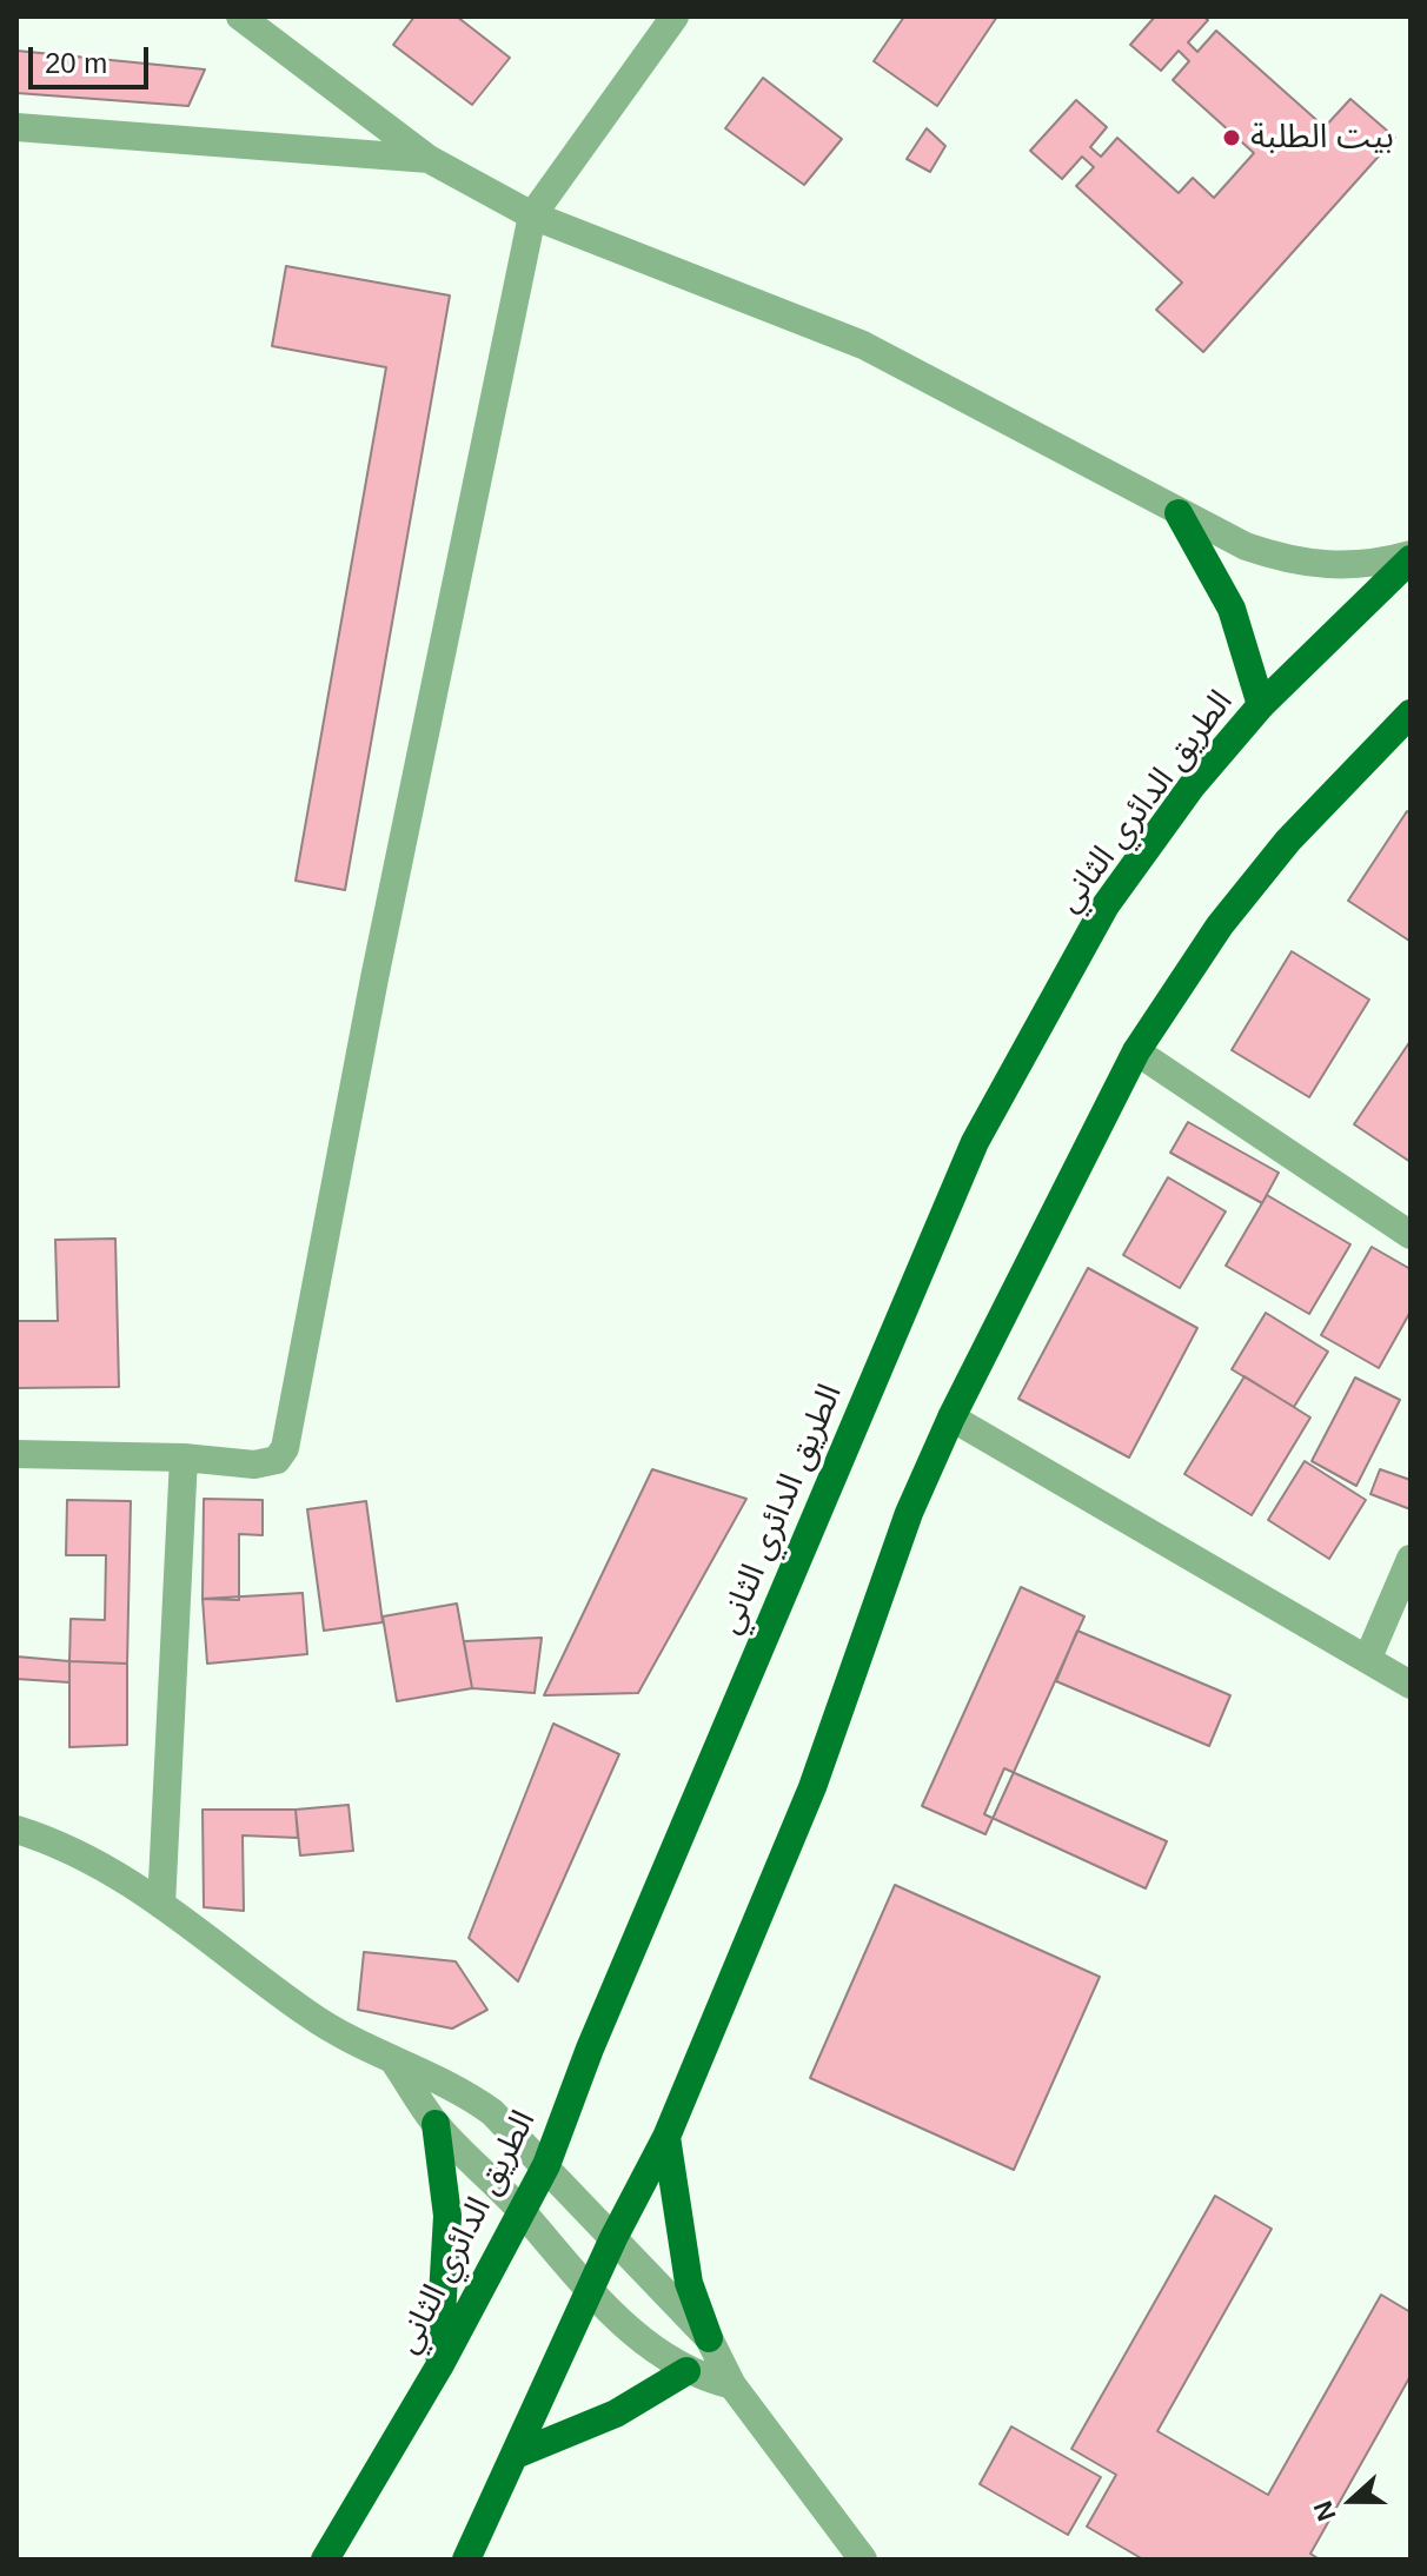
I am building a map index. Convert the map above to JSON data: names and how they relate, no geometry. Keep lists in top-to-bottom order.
{
  "streets": {
    "main road": ["الطريق الدائري الثاني"]
  },
  "places": ["بيت الطلبة"],
  "scale_bar": "20 m",
  "north": "left"
}
